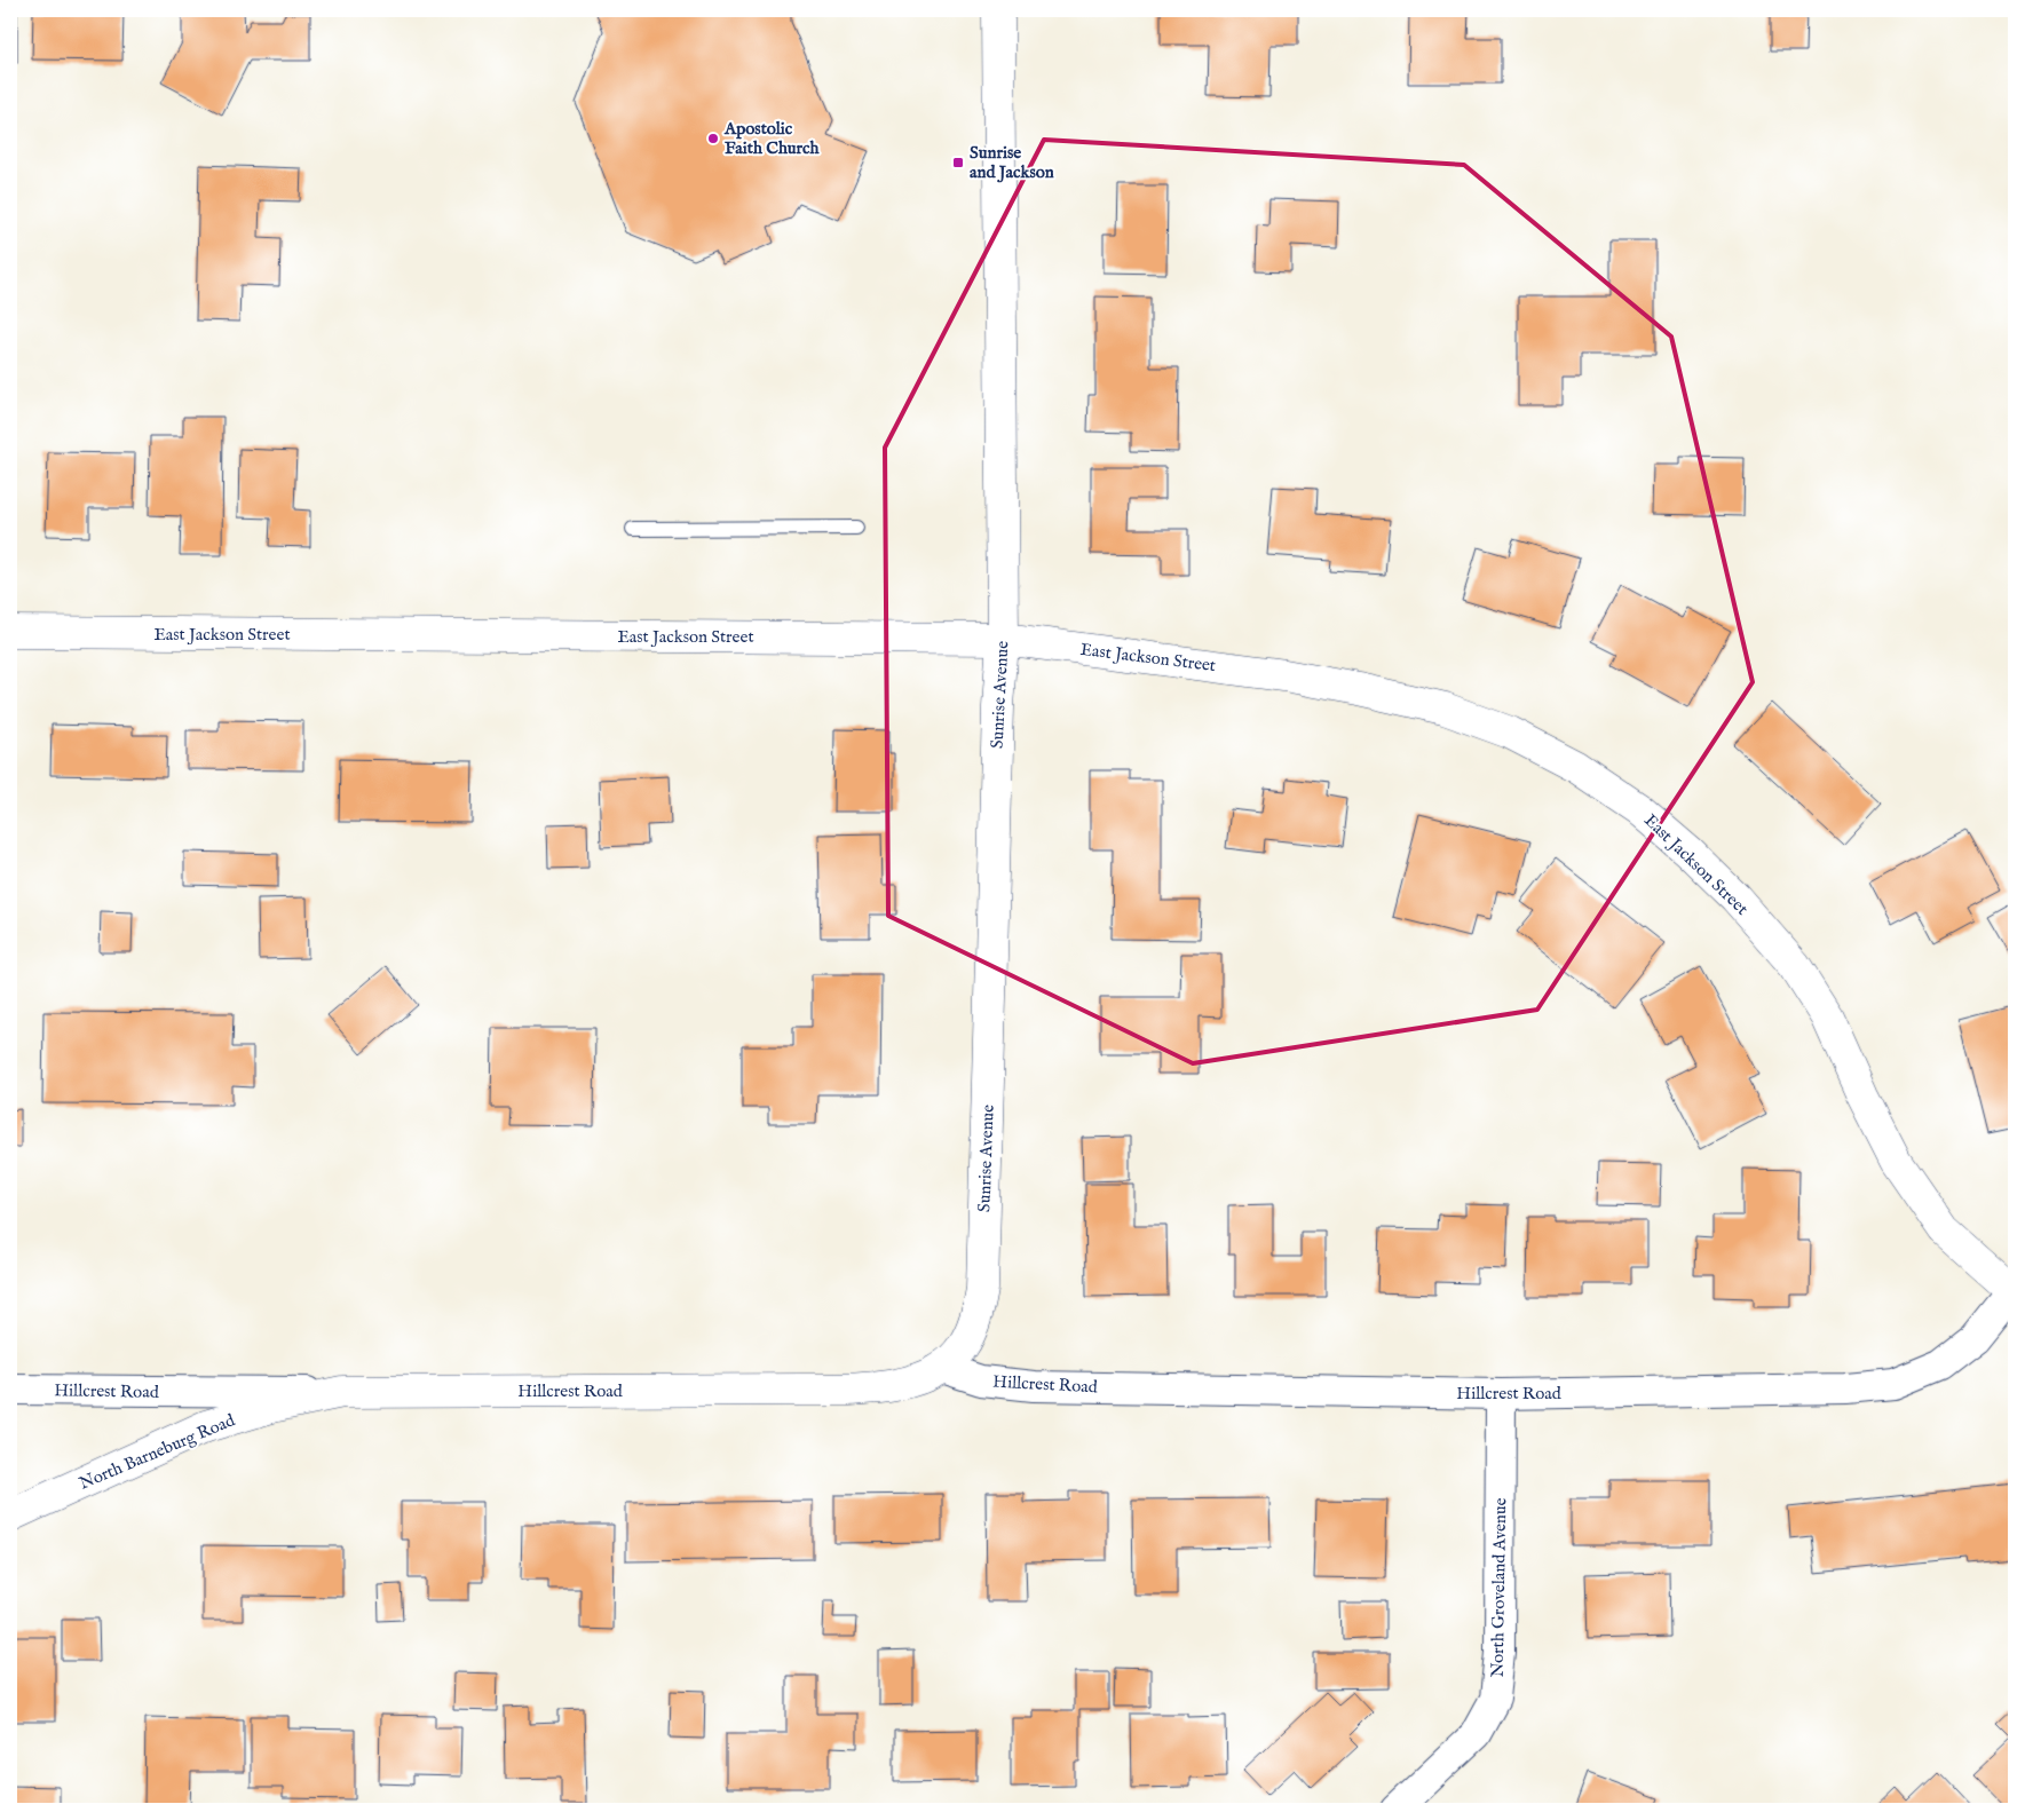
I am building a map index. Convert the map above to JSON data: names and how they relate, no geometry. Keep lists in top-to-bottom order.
{
  "streets": {
    "street": [
      "East Jackson Street",
      "Sunrise Avenue",
      "Hillcrest Road",
      "North Barneburg Road",
      "North Groveland Avenue"
    ]
  },
  "crossings": [
    ["East Jackson Street", "Sunrise Avenue"],
    ["East Jackson Street", "Hillcrest Road"],
    ["Sunrise Avenue", "Hillcrest Road"],
    ["Hillcrest Road", "North Barneburg Road"],
    ["Hillcrest Road", "North Groveland Avenue"]
  ],
  "places": {
    "other": ["Apostolic Faith Church"],
    "transit": ["Sunrise and Jackson"]
  }
}
